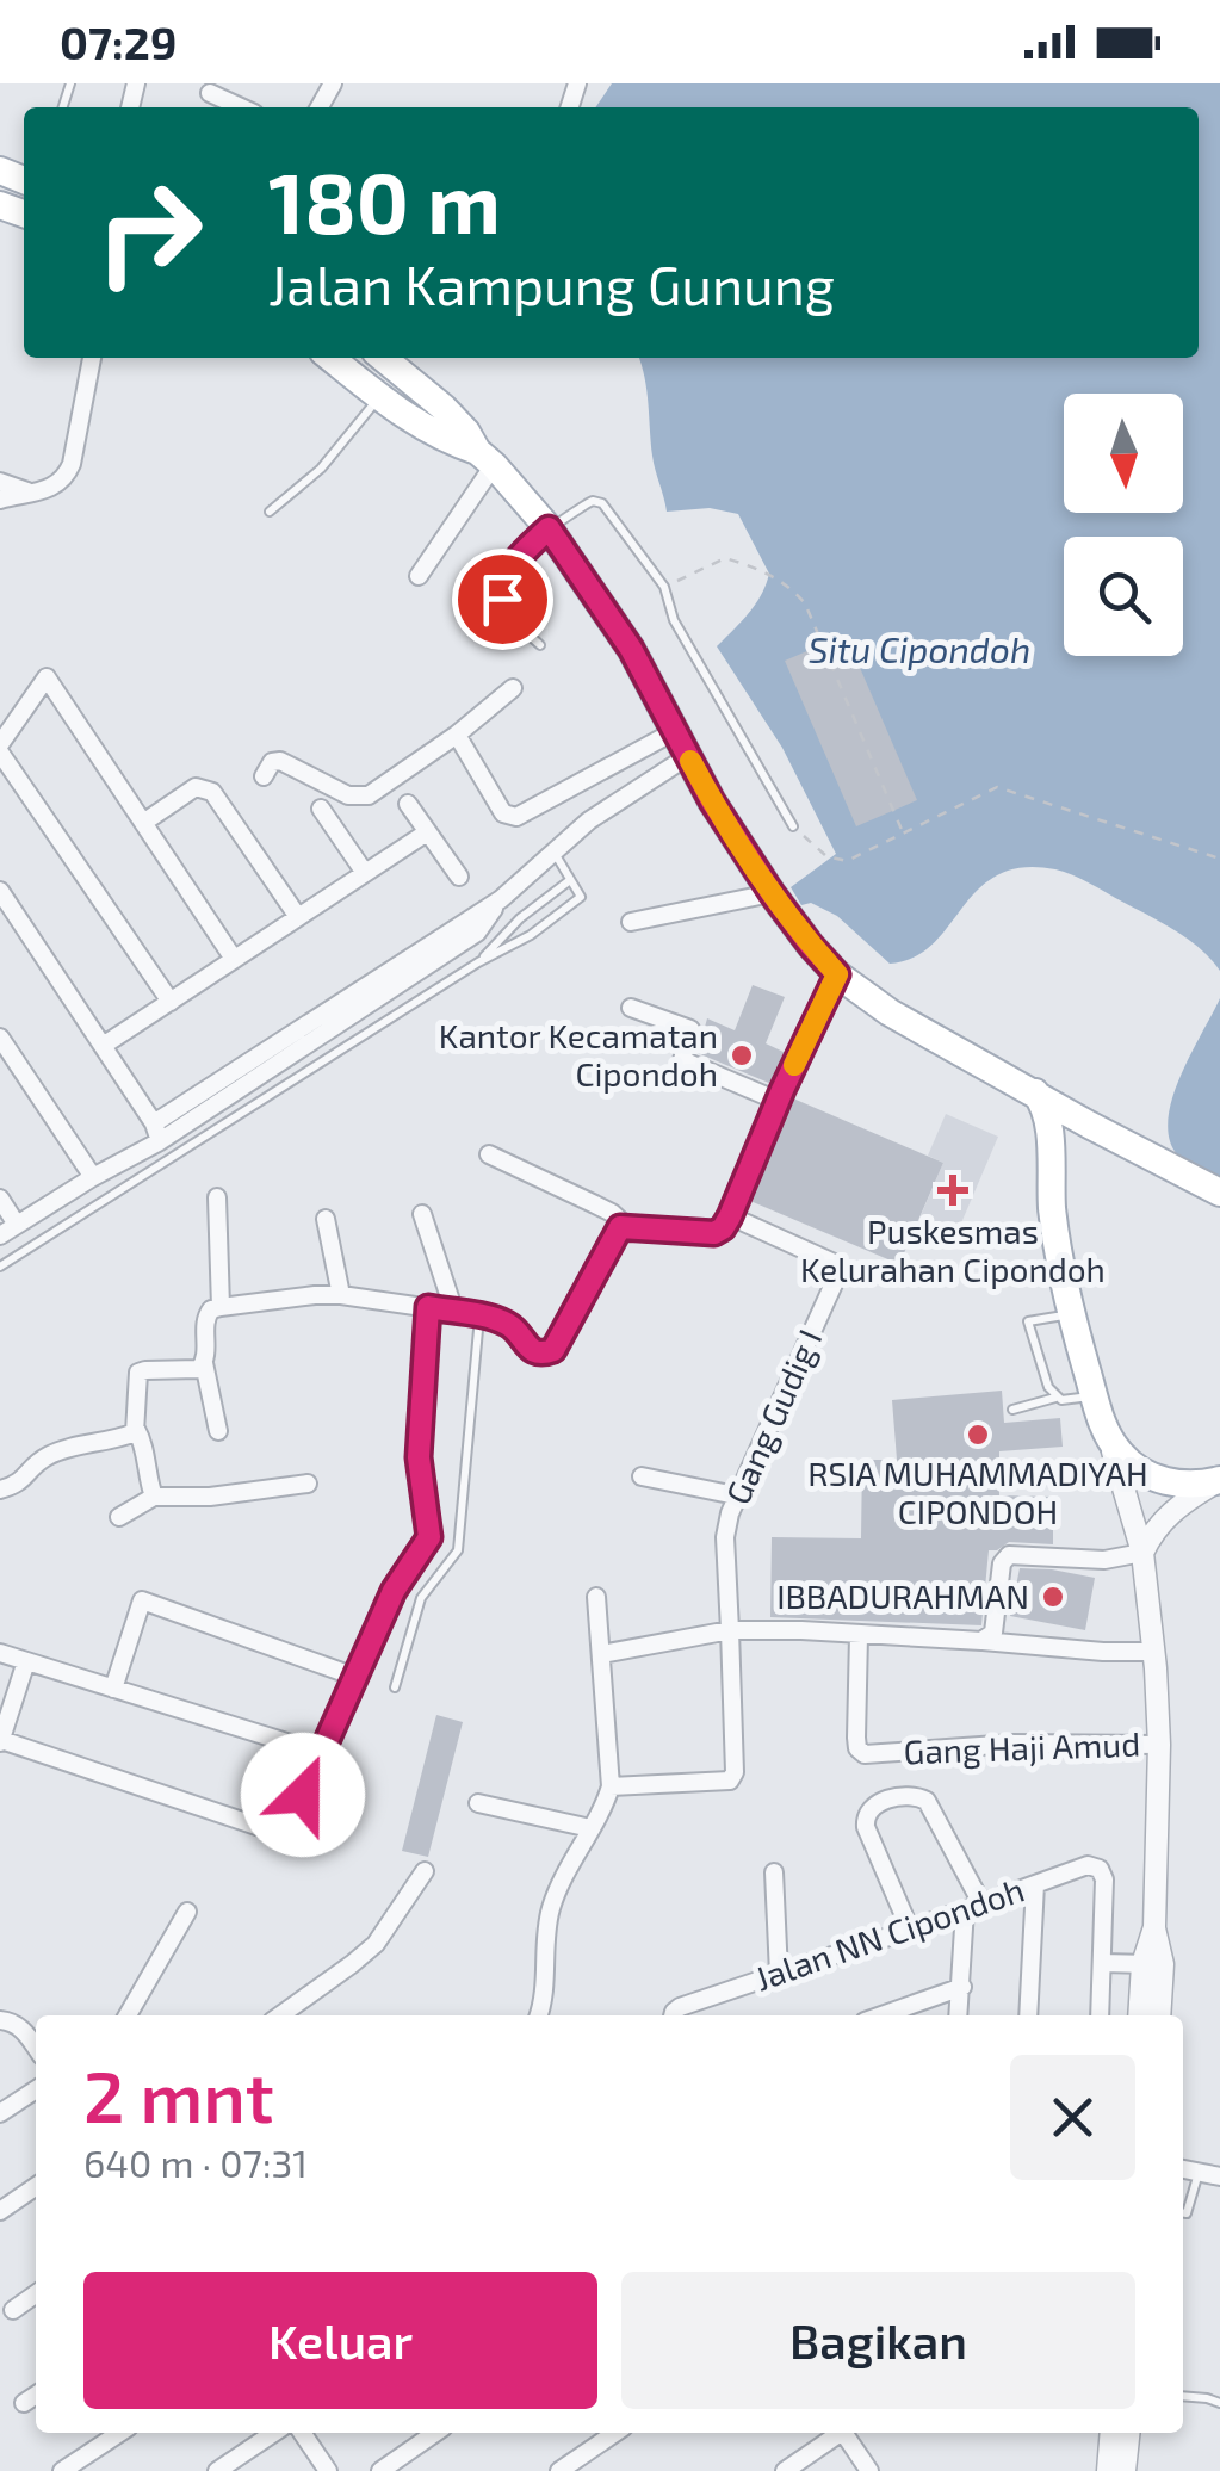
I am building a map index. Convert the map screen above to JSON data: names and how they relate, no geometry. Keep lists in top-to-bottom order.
{
  "streets": {
    "street": ["Gang Gudig I", "Gang Haji Amud", "Jalan NN Cipondoh"]
  },
  "water": ["Situ Cipondoh"],
  "places": {
    "other": ["Kantor Kecamatan Cipondoh", "RSIA MUHAMMADIYAH CIPONDOH", "IBBADURAHMAN"],
    "health": ["Puskesmas Kelurahan Cipondoh"]
  },
  "north": "bottom",
  "page": {
    "status": "07:29",
    "turn": ["180 m", "Jalan Kampung Gunung"],
    "heading": ["2 mnt", "640 m · 07:31"],
    "buttons": ["Keluar", "Bagikan"]
  }
}
